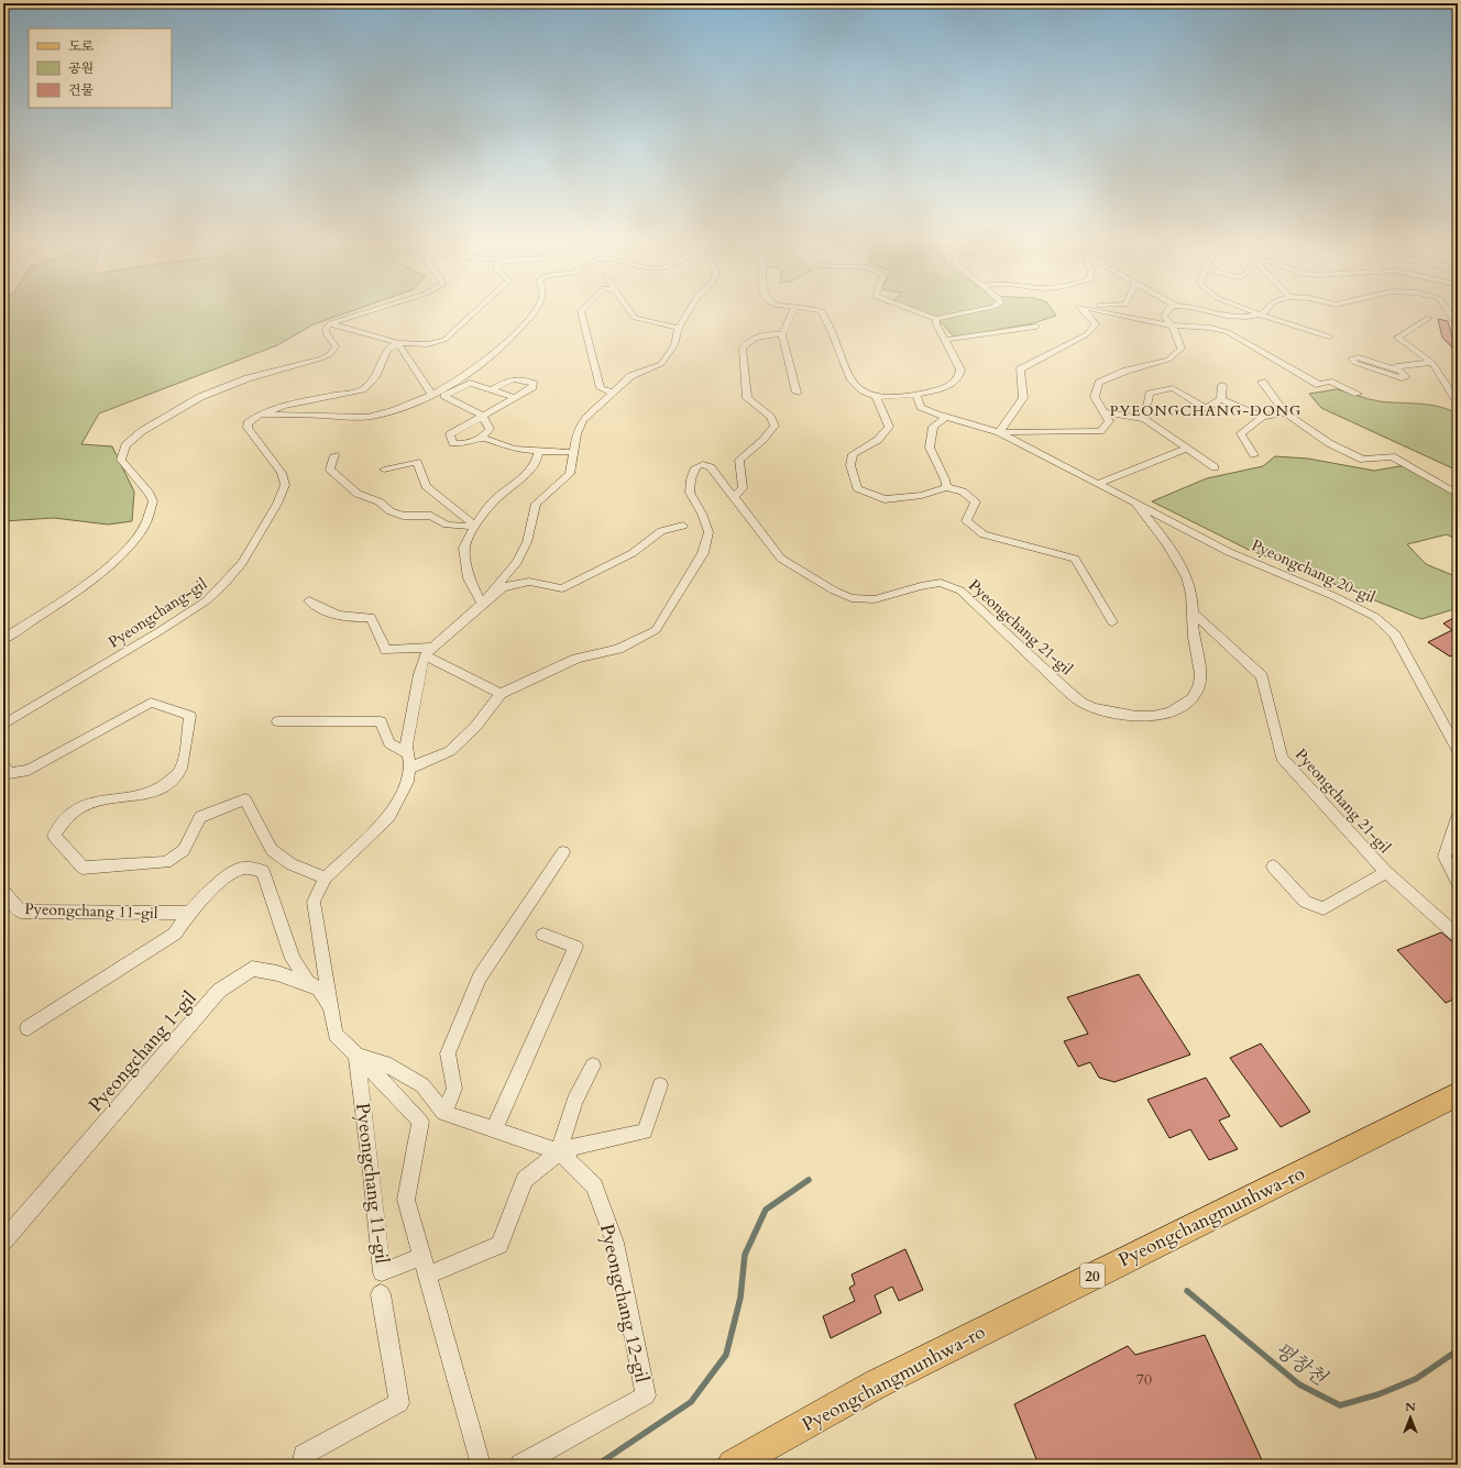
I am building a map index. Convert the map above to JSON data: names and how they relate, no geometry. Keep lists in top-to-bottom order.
{
  "streets": {
    "main road": ["Pyeongchangmunhwa-ro", "20"],
    "street": [
      "Pyeongchang 20-gil",
      "Pyeongchang-gil",
      "Pyeongchang 21-gil",
      "Pyeongchang 11-gil",
      "Pyeongchang 1-gil",
      "Pyeongchang 12-gil"
    ]
  },
  "crossings": [
    ["Pyeongchang 20-gil", "Pyeongchang 21-gil"],
    ["Pyeongchang 11-gil", "Pyeongchang 1-gil"]
  ],
  "districts": ["PYEONGCHANG-DONG"],
  "water": ["평창천"],
  "house_numbers": ["70"],
  "legend": ["도로", "공원", "건물"],
  "north": "top"
}
